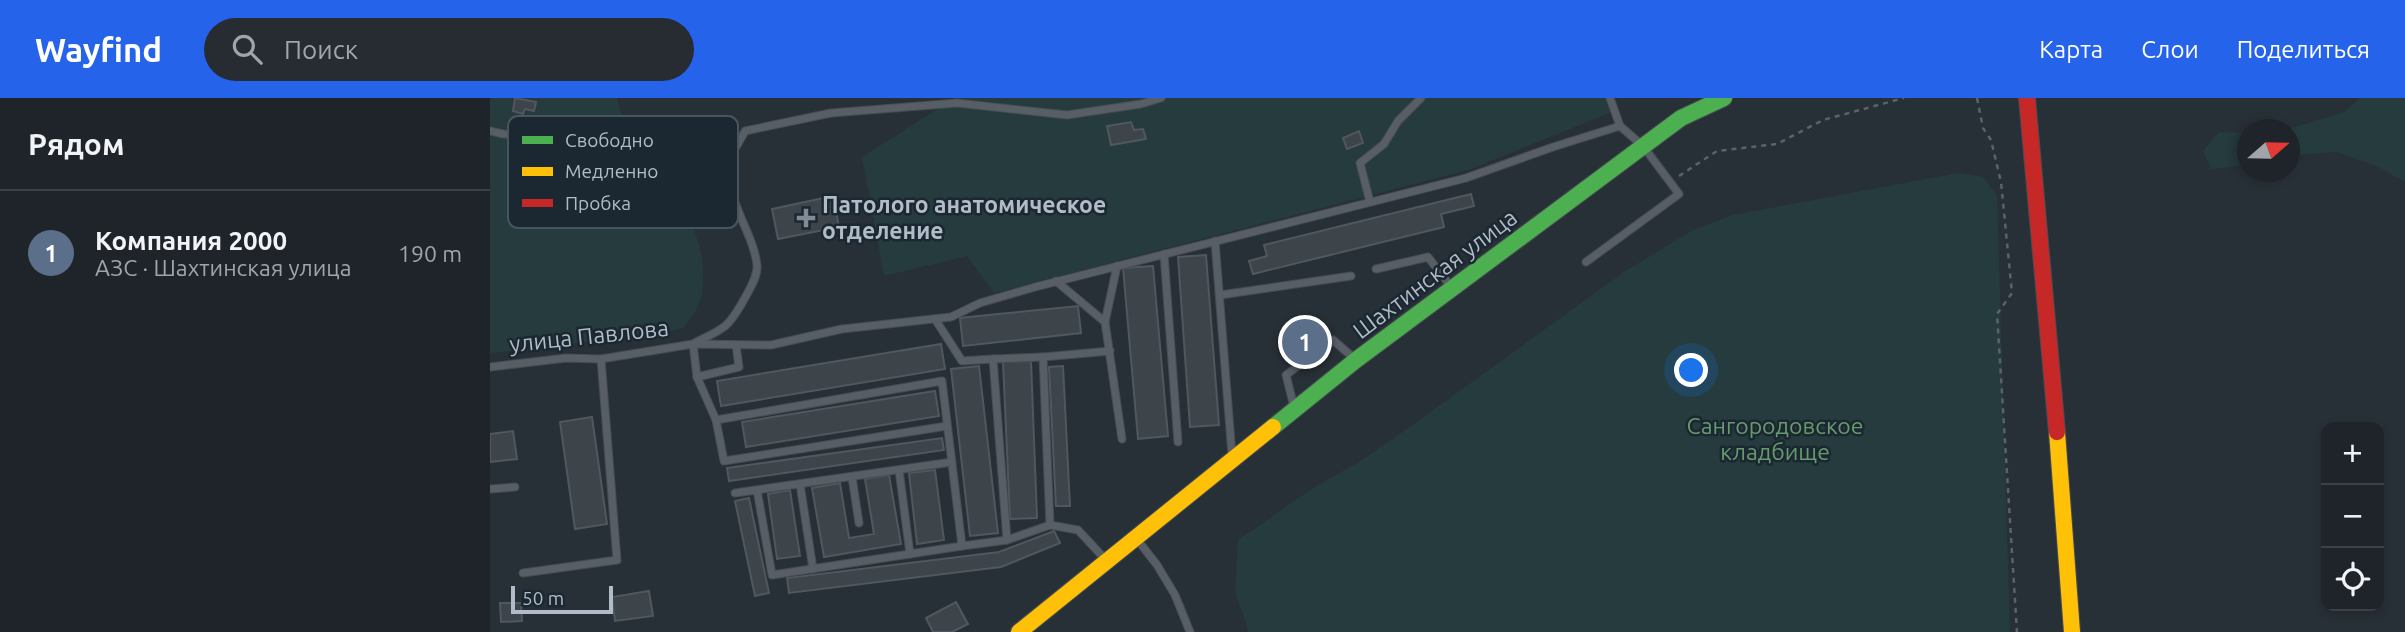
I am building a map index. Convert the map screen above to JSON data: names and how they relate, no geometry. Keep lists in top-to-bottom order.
{
  "streets": {
    "street": ["Шахтинская улица"],
    "lane": ["улица Павлова"]
  },
  "parks": ["Сангородовское кладбище"],
  "places": {
    "health": ["Патолого анатомическое отделение"]
  },
  "legend": ["Свободно", "Медленно", "Пробка"],
  "scale_bar": "50 m",
  "north": "right",
  "page": {
    "header": "Wayfind",
    "search": "Поиск",
    "nav": ["Карта", "Слои", "Поделиться"],
    "heading": "Рядом",
    "list": [
      {
        "mark": "1",
        "name": "Компания 2000",
        "note": "АЗС · Шахтинская улица",
        "value": "190 m"
      }
    ],
    "pins": "1",
    "map_buttons": ["+", "−"],
    "scale": "50 m"
  }
}
